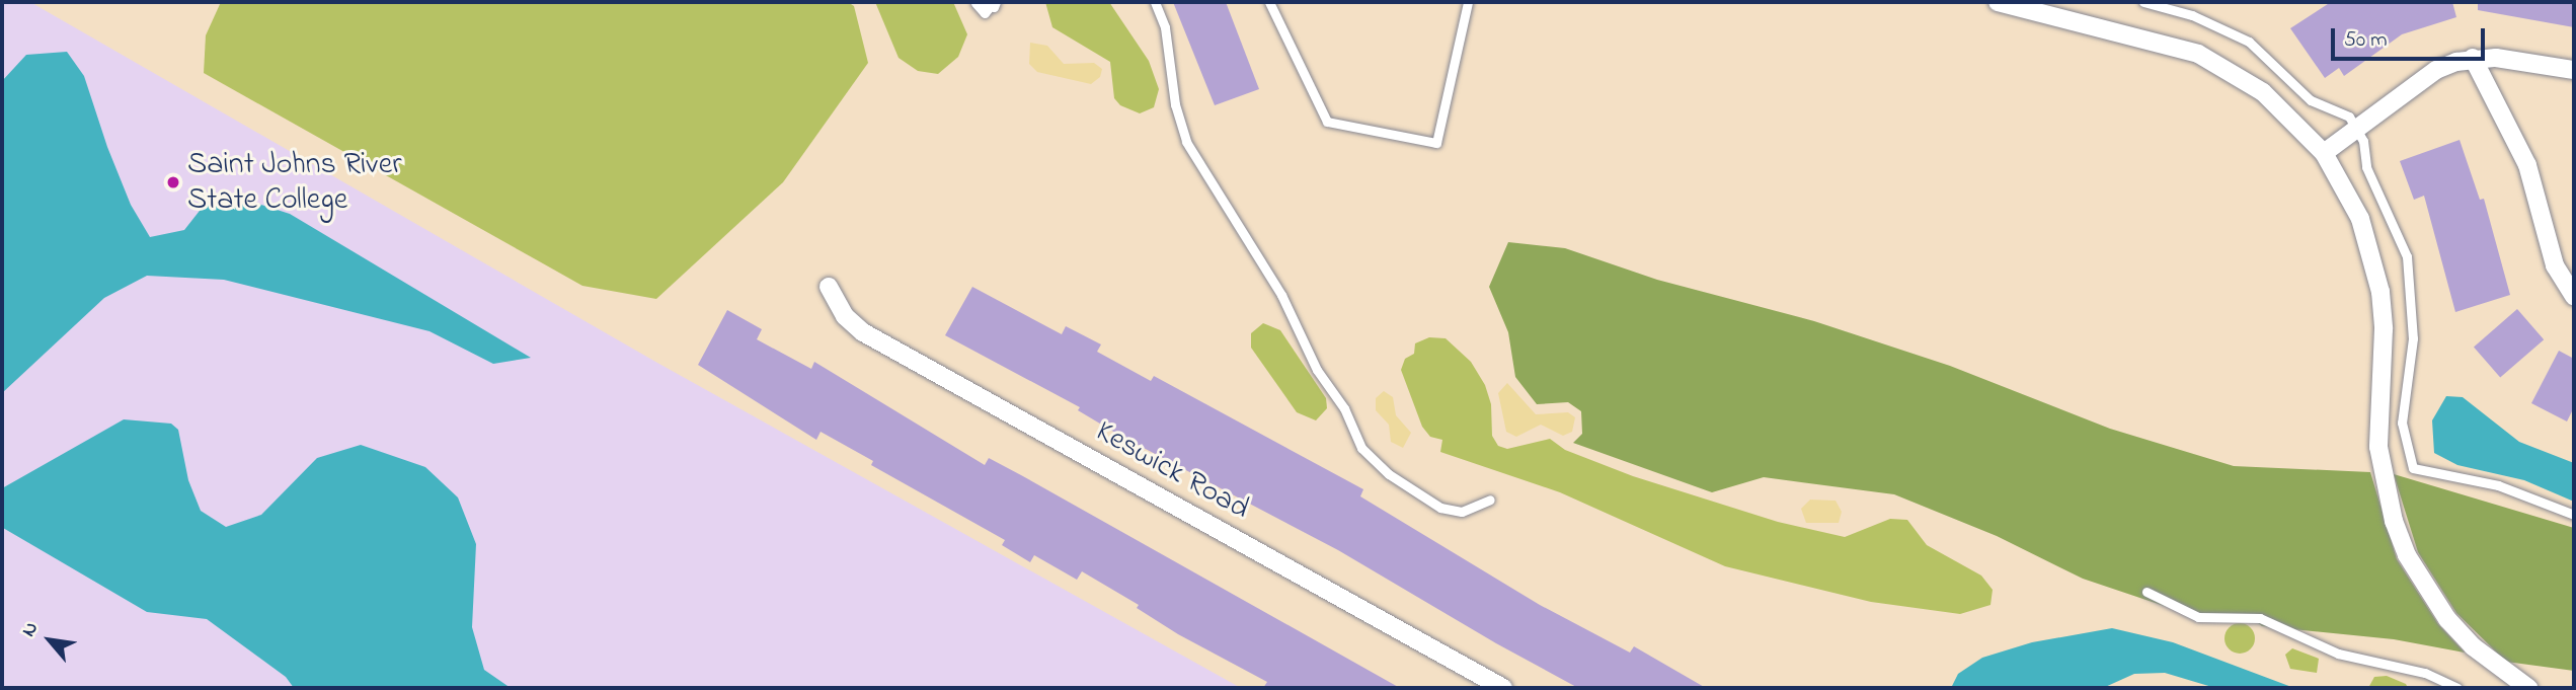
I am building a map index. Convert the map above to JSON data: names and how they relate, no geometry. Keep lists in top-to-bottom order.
{
  "streets": {
    "street": ["Keswick Road"]
  },
  "places": ["Saint Johns River State College"],
  "scale_bar": "50 m",
  "north": "top left"
}
